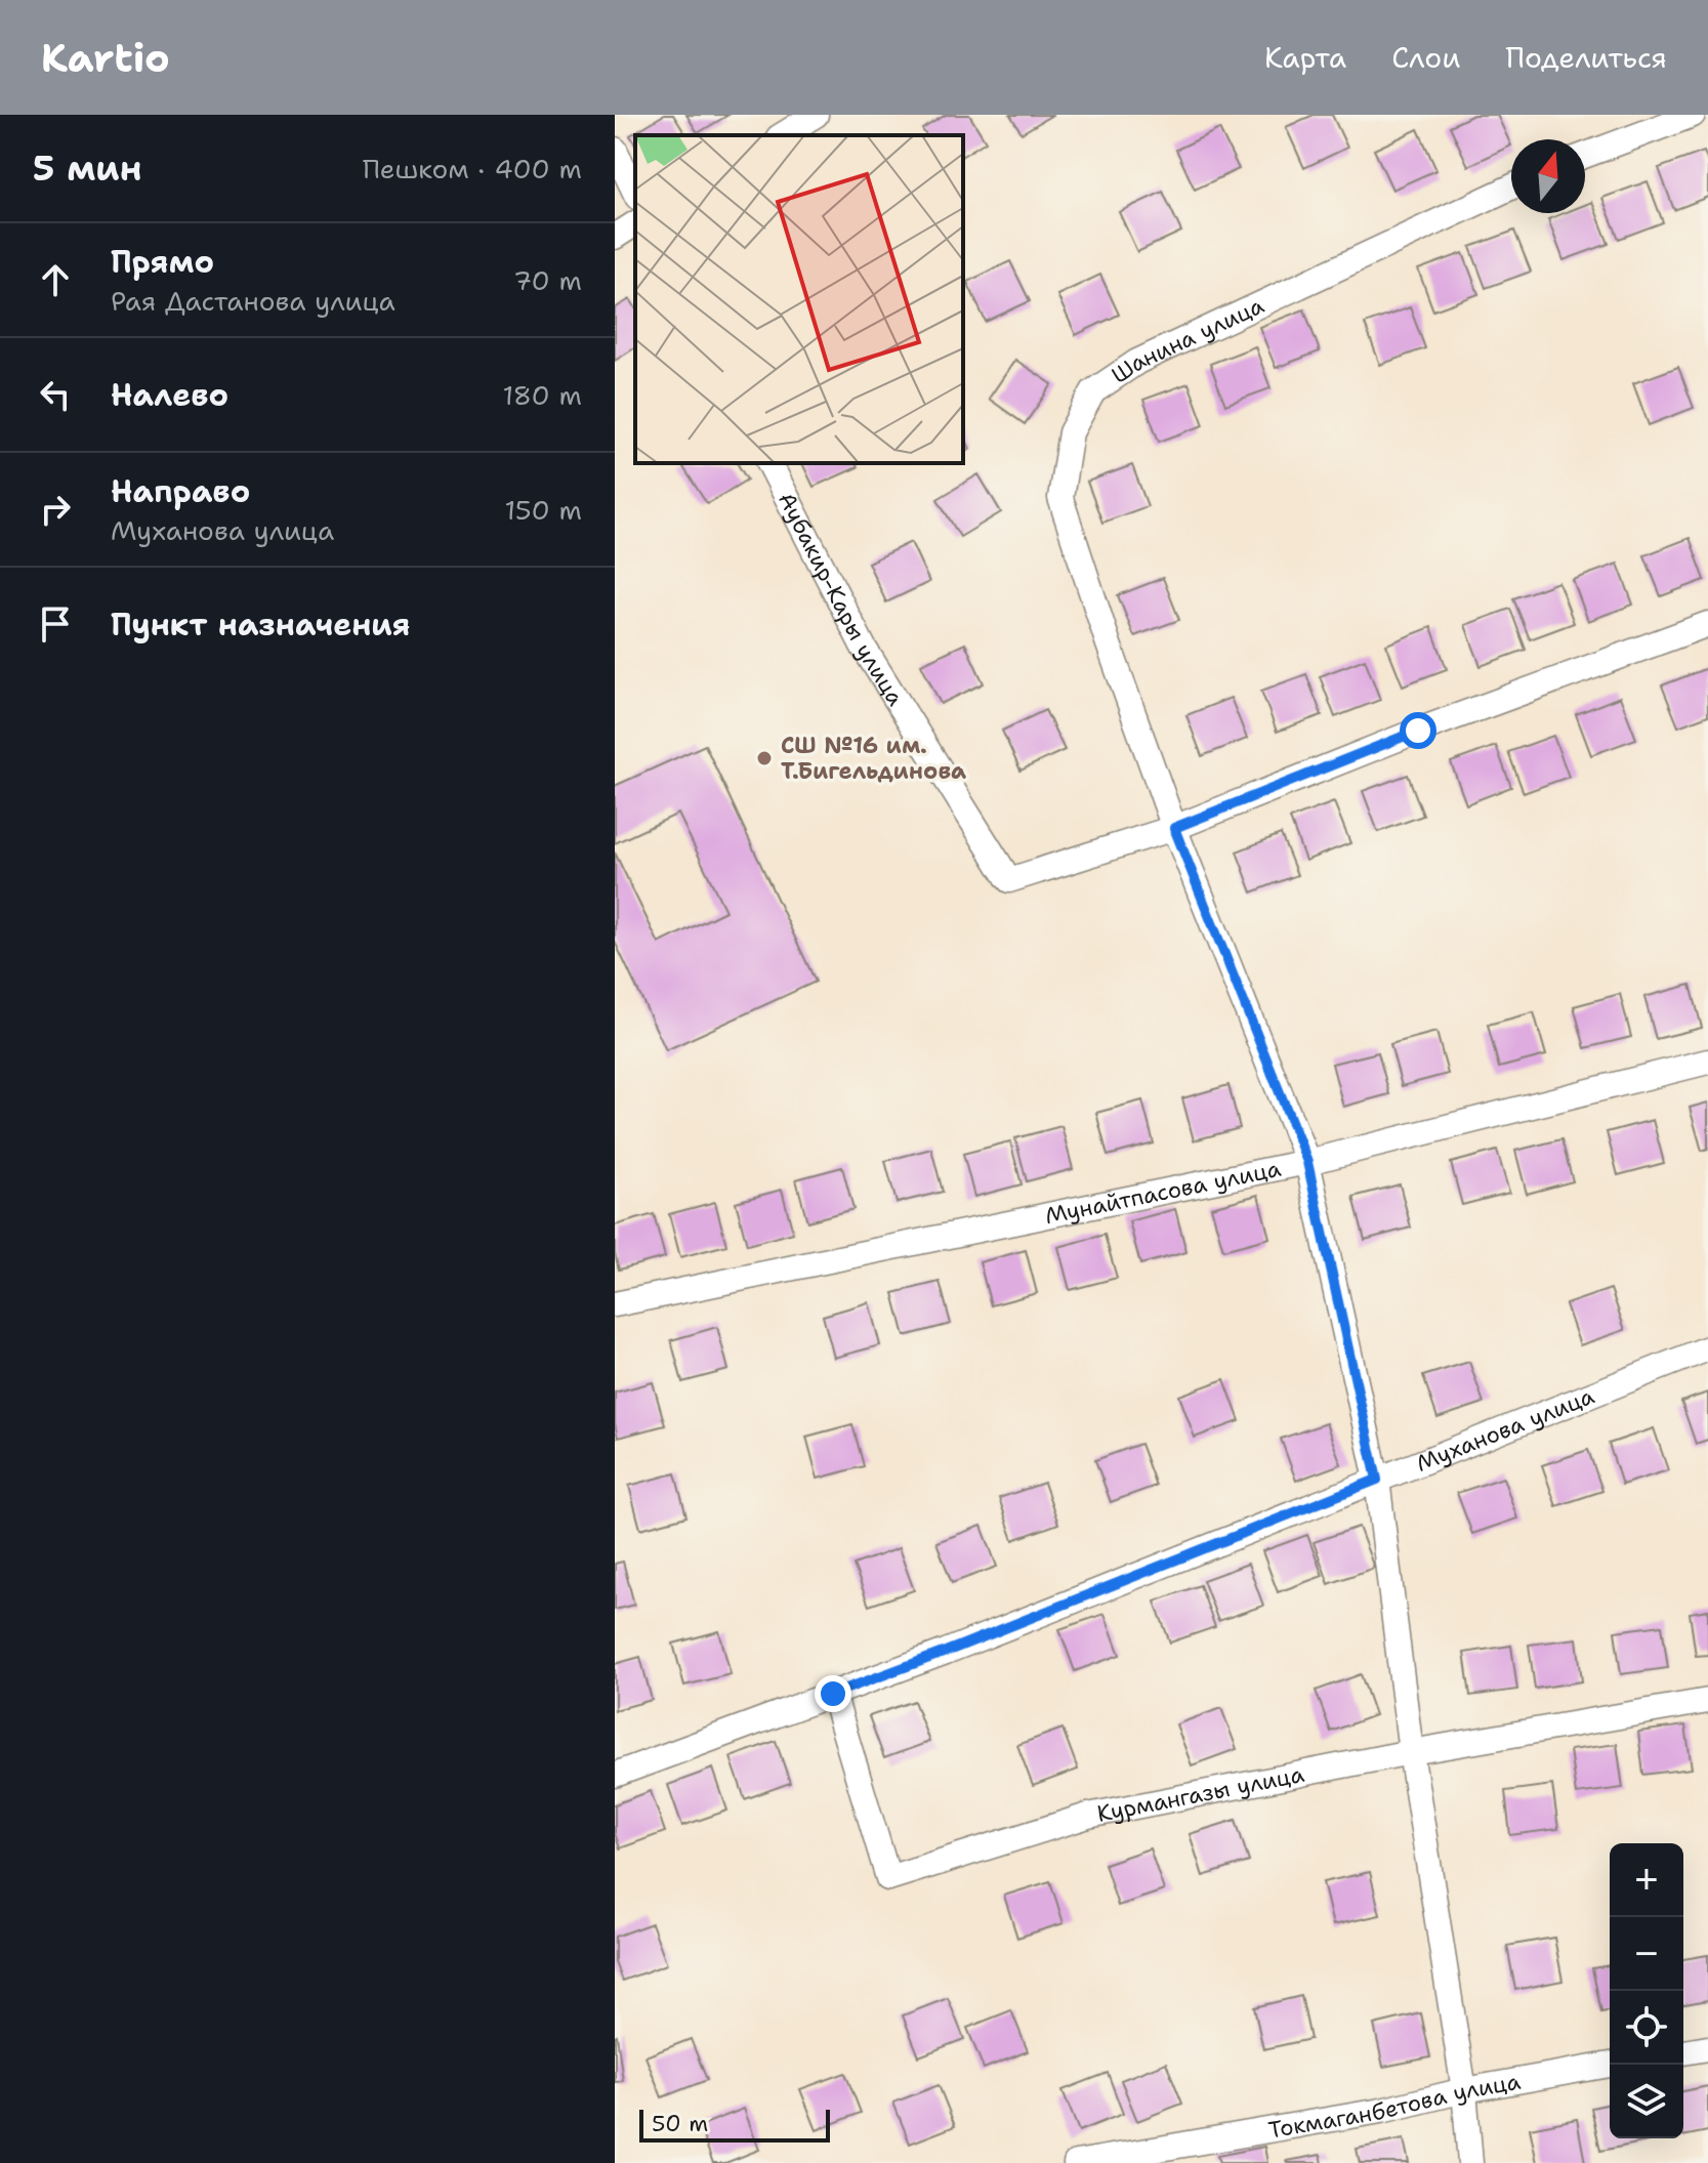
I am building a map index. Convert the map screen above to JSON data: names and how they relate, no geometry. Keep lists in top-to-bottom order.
{
  "streets": {
    "street": [
      "Шанина улица",
      "Аубакир-Кары улица",
      "Мунайтпасова улица",
      "Муханова улица",
      "Курмангазы улица",
      "Токмаганбетова улица"
    ]
  },
  "crossings": [
    ["Шанина улица", "Аубакир-Кары улица"],
    ["Шанина улица", "Мунайтпасова улица"],
    ["Шанина улица", "Муханова улица"],
    ["Шанина улица", "Курмангазы улица"],
    ["Шанина улица", "Токмаганбетова улица"],
    ["Муханова улица", "Курмангазы улица"]
  ],
  "places": ["СШ №16 им. Т.Бигельдинова"],
  "scale_bar": "50 m",
  "north": "top",
  "page": {
    "header": "Kartio",
    "nav": ["Карта", "Слои", "Поделиться"],
    "heading": ["5 мин", "Пешком · 400 m"],
    "list": [
      ["Прямо", "Рая Дастанова улица", "70 m"],
      ["Налево", "180 m"],
      ["Направо", "Муханова улица", "150 m"],
      "Пункт назначения"
    ],
    "map_buttons": ["+", "−"],
    "scale": "50 m"
  }
}
